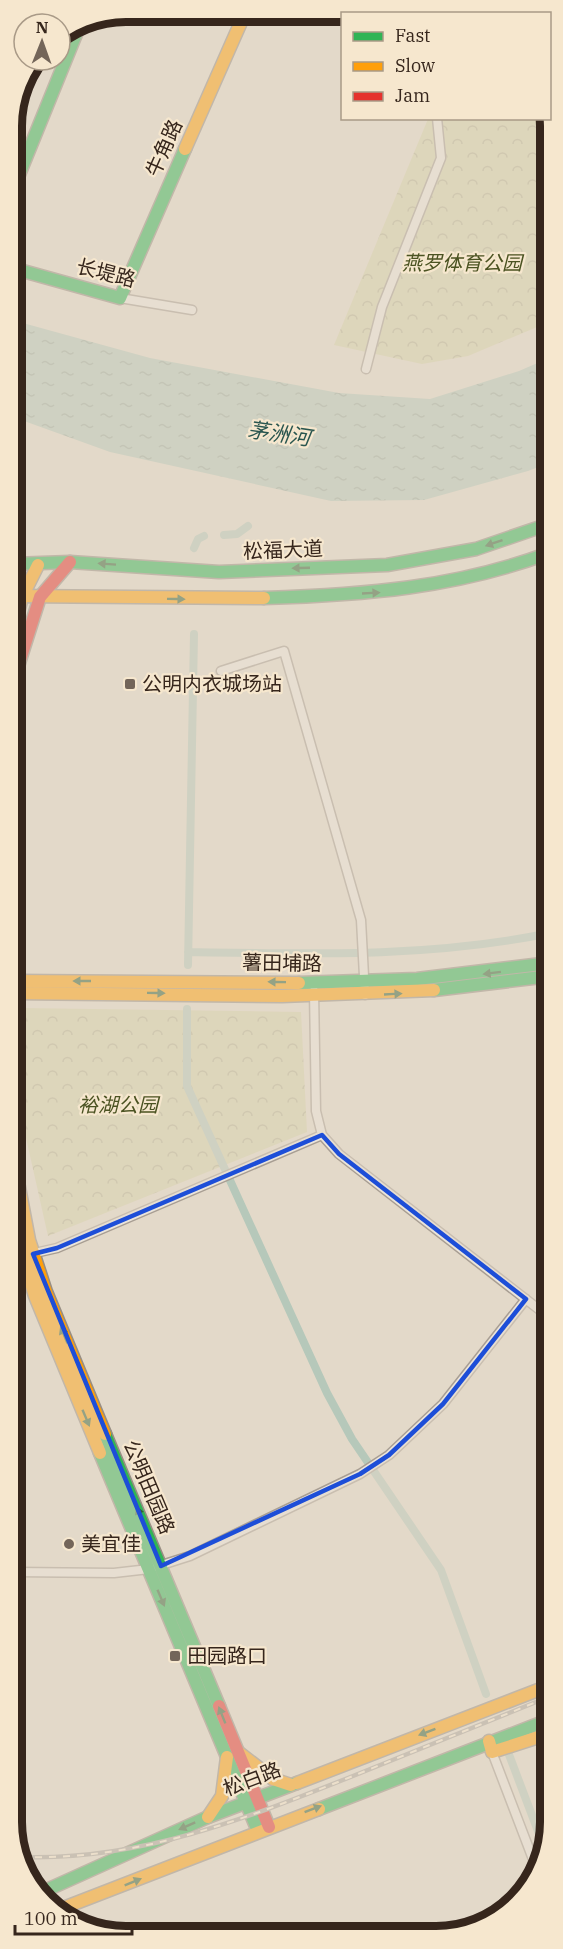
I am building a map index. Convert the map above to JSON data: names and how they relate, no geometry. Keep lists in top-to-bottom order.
{
  "streets": {
    "main road": [
      "牛角路",
      "长堤路",
      "松福大道",
      "薯田埔路",
      "公明田园路",
      "松白路"
    ]
  },
  "crossings": [
    ["牛角路", "长堤路"],
    ["公明田园路", "松白路"]
  ],
  "water": ["茅洲河"],
  "parks": ["燕罗体育公园", "裕湖公园"],
  "places": {
    "transit": ["公明内衣城场站", "田园路口"],
    "other": ["美宜佳"]
  },
  "legend": ["Fast", "Slow", "Jam"],
  "scale_bar": "100 m",
  "north": "top"
}
